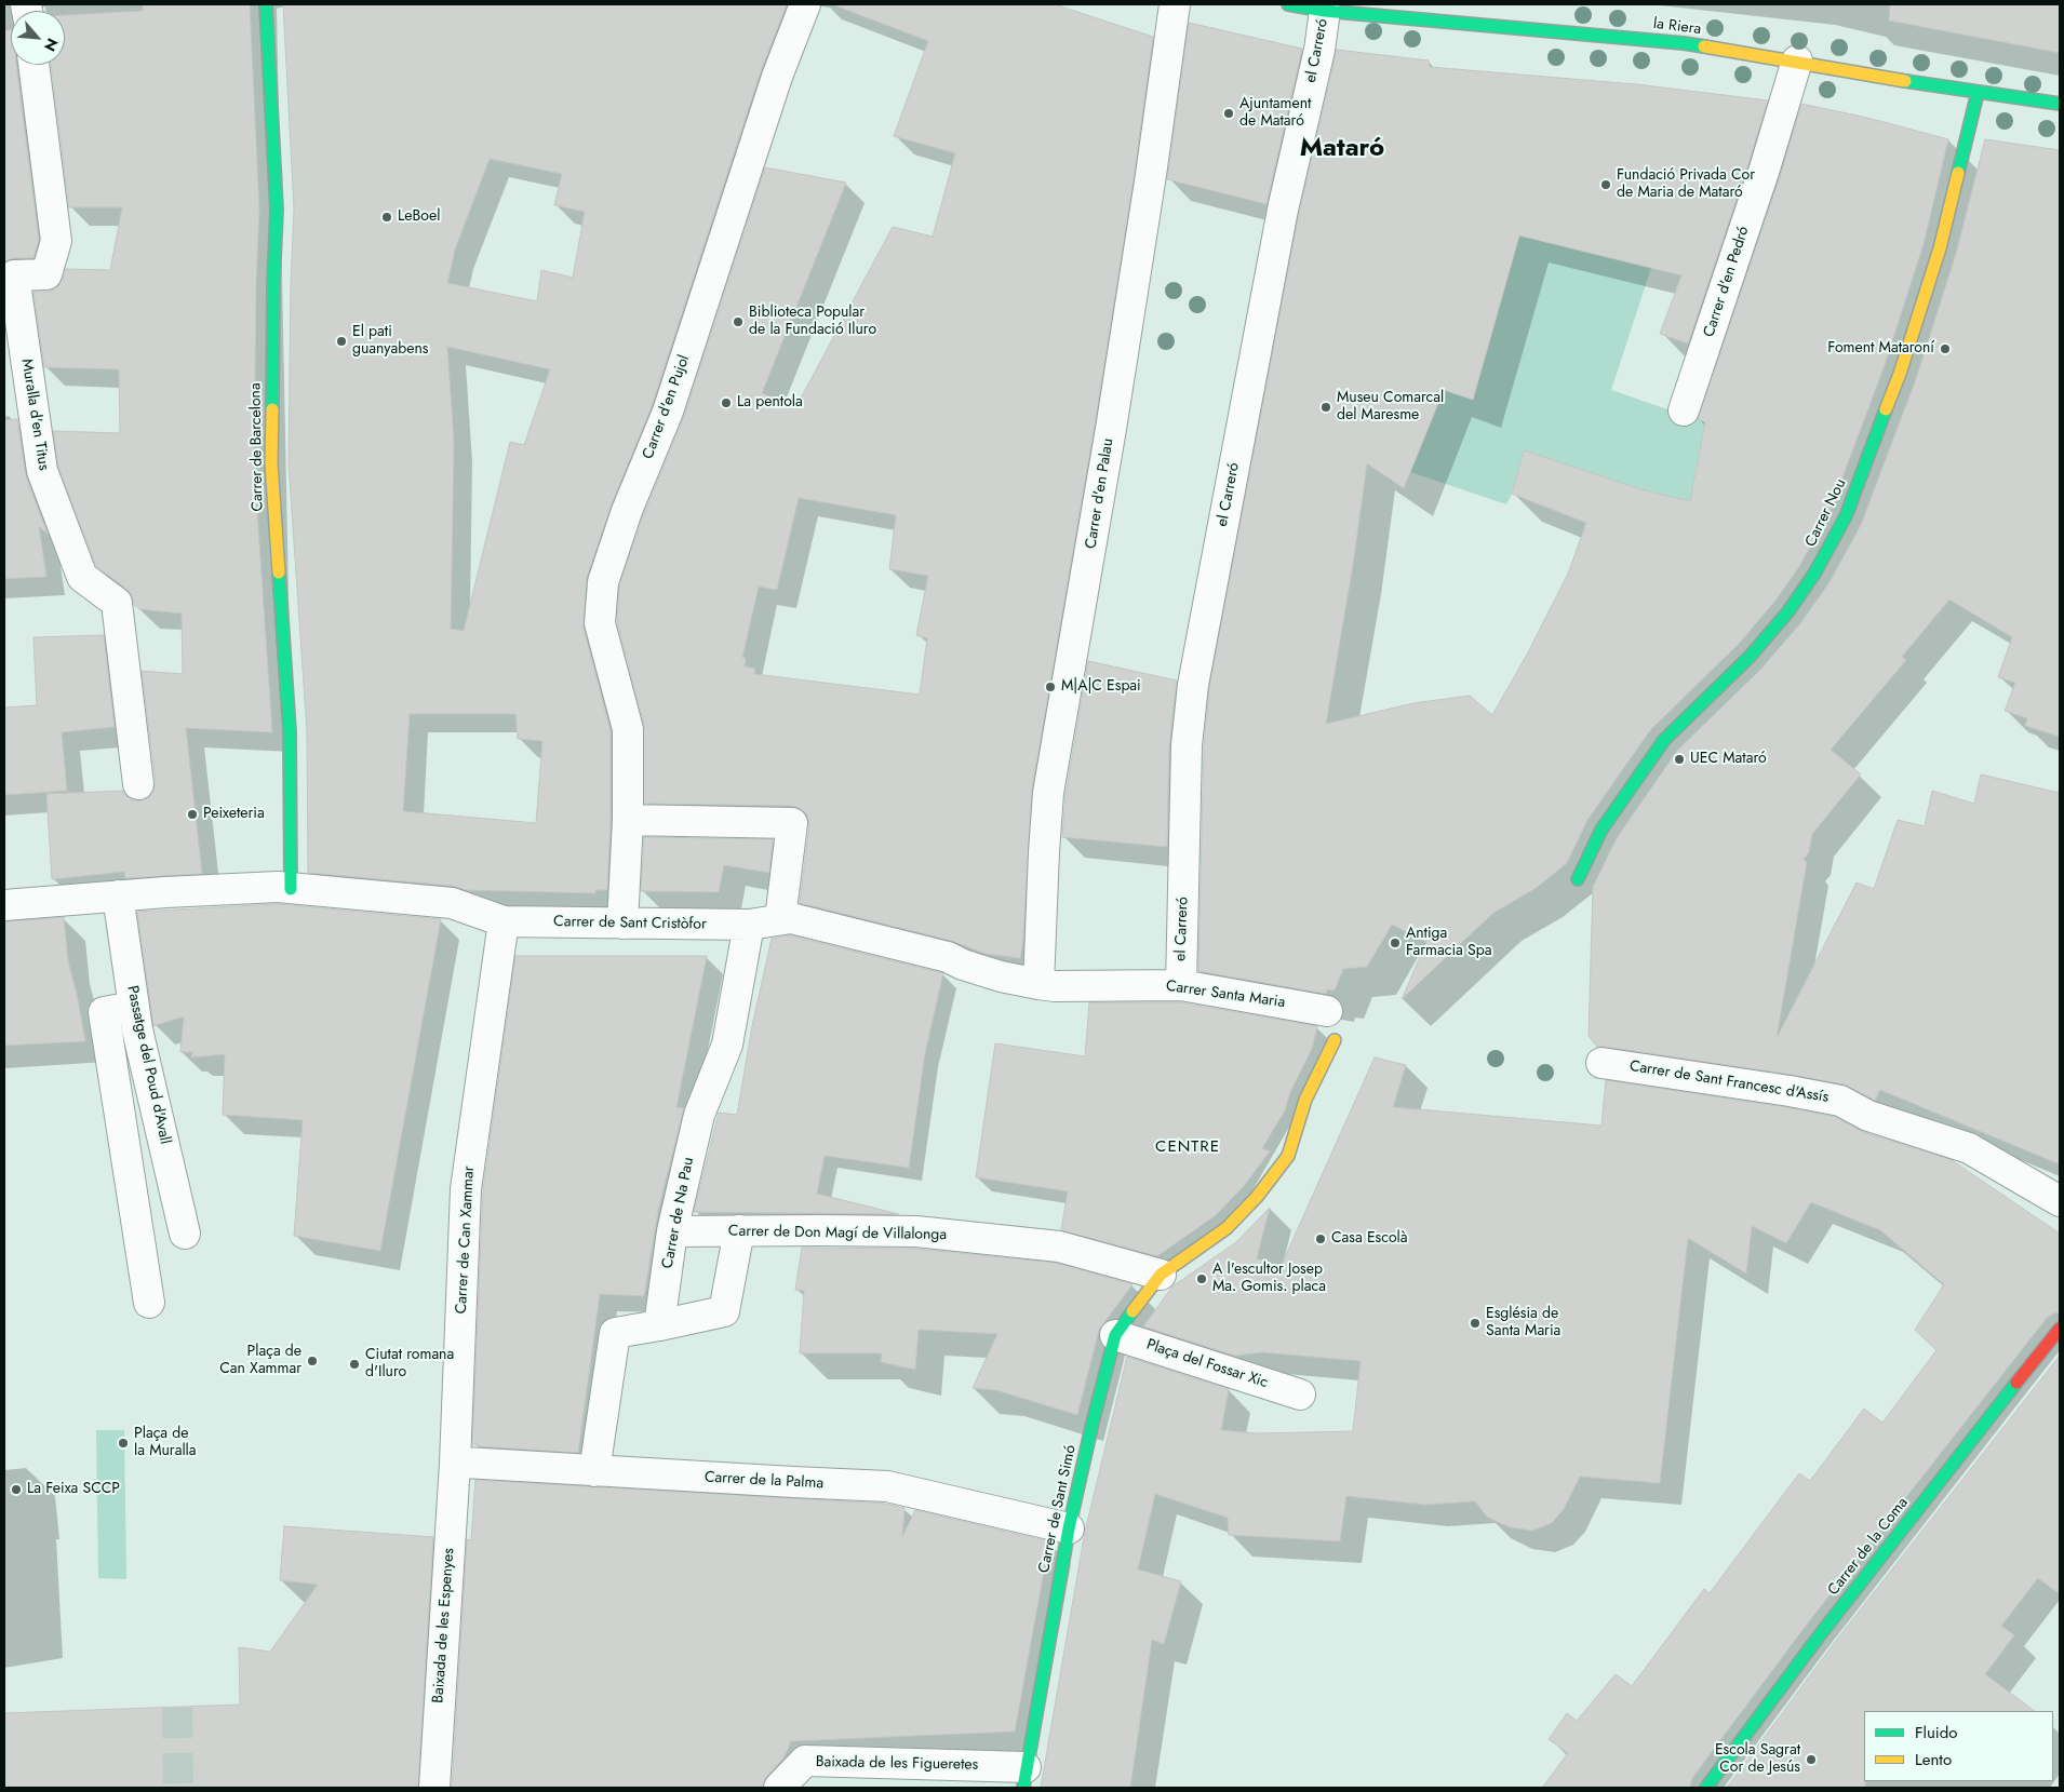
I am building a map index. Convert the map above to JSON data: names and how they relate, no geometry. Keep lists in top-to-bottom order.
{
  "streets": {
    "street": [
      "la Riera",
      "el Carreró",
      "Carrer d'en Pedró",
      "Carrer d'en Pujol",
      "Muralla d'en Titus",
      "Carrer de Barcelona",
      "Carrer d'en Palau",
      "Carrer Nou",
      "Carrer de Sant Cristòfor",
      "Carrer Santa Maria",
      "Passatge del Poud d'Avall",
      "Carrer de Sant Francesc d'Assís",
      "Carrer de Na Pau",
      "Carrer de Don Magí de Villalonga",
      "Carrer de Can Xammar",
      "Plaça del Fossar Xic",
      "Carrer de la Palma",
      "Carrer de Sant Simó",
      "Carrer de la Coma",
      "Baixada de les Espenyes",
      "Baixada de les Figueretes"
    ]
  },
  "crossings": [
    ["la Riera", "el Carreró"],
    ["la Riera", "Carrer d'en Pedró"],
    ["la Riera", "Carrer Nou"],
    ["el Carreró", "Carrer Santa Maria"],
    ["Carrer d'en Pujol", "Carrer de Sant Cristòfor"],
    ["Carrer de Barcelona", "Carrer de Sant Cristòfor"],
    ["Carrer d'en Palau", "Carrer de Sant Cristòfor"],
    ["Carrer de Sant Cristòfor", "Carrer Santa Maria"],
    ["Carrer de Sant Cristòfor", "Passatge del Poud d'Avall"],
    ["Carrer de Sant Cristòfor", "Carrer de Na Pau"],
    ["Carrer de Sant Cristòfor", "Carrer de Can Xammar"],
    ["Carrer de Na Pau", "Carrer de Don Magí de Villalonga"],
    ["Carrer de Don Magí de Villalonga", "Carrer de Sant Simó"],
    ["Carrer de Can Xammar", "Carrer de la Palma"],
    ["Carrer de Can Xammar", "Baixada de les Espenyes"],
    ["Plaça del Fossar Xic", "Carrer de Sant Simó"],
    ["Carrer de la Palma", "Carrer de Sant Simó"],
    ["Carrer de la Palma", "Baixada de les Espenyes"],
    ["Carrer de Sant Simó", "Baixada de les Figueretes"]
  ],
  "districts": ["Mataró", "CENTRE"],
  "places": [
    "Ajuntament de Mataró",
    "Fundació Privada Cor de Maria de Mataró",
    "LeBoel",
    "Biblioteca Popular de la Fundació Iluro",
    "El pati guanyabens",
    "Foment Mataroní",
    "La pentola",
    "Museu Comarcal del Maresme",
    "M|A|C Espai",
    "UEC Mataró",
    "Peixeteria",
    "Antiga Farmacia Spa",
    "Casa Escolà",
    "A l'escultor Josep Ma. Gomis. placa",
    "Església de Santa Maria",
    "Plaça de Can Xammar",
    "Ciutat romana d'Iluro",
    "Plaça de la Muralla",
    "La Feixa SCCP",
    "Escola Sagrat Cor de Jesús"
  ],
  "legend": ["Fluido", "Lento"],
  "north": "bottom right"
}
